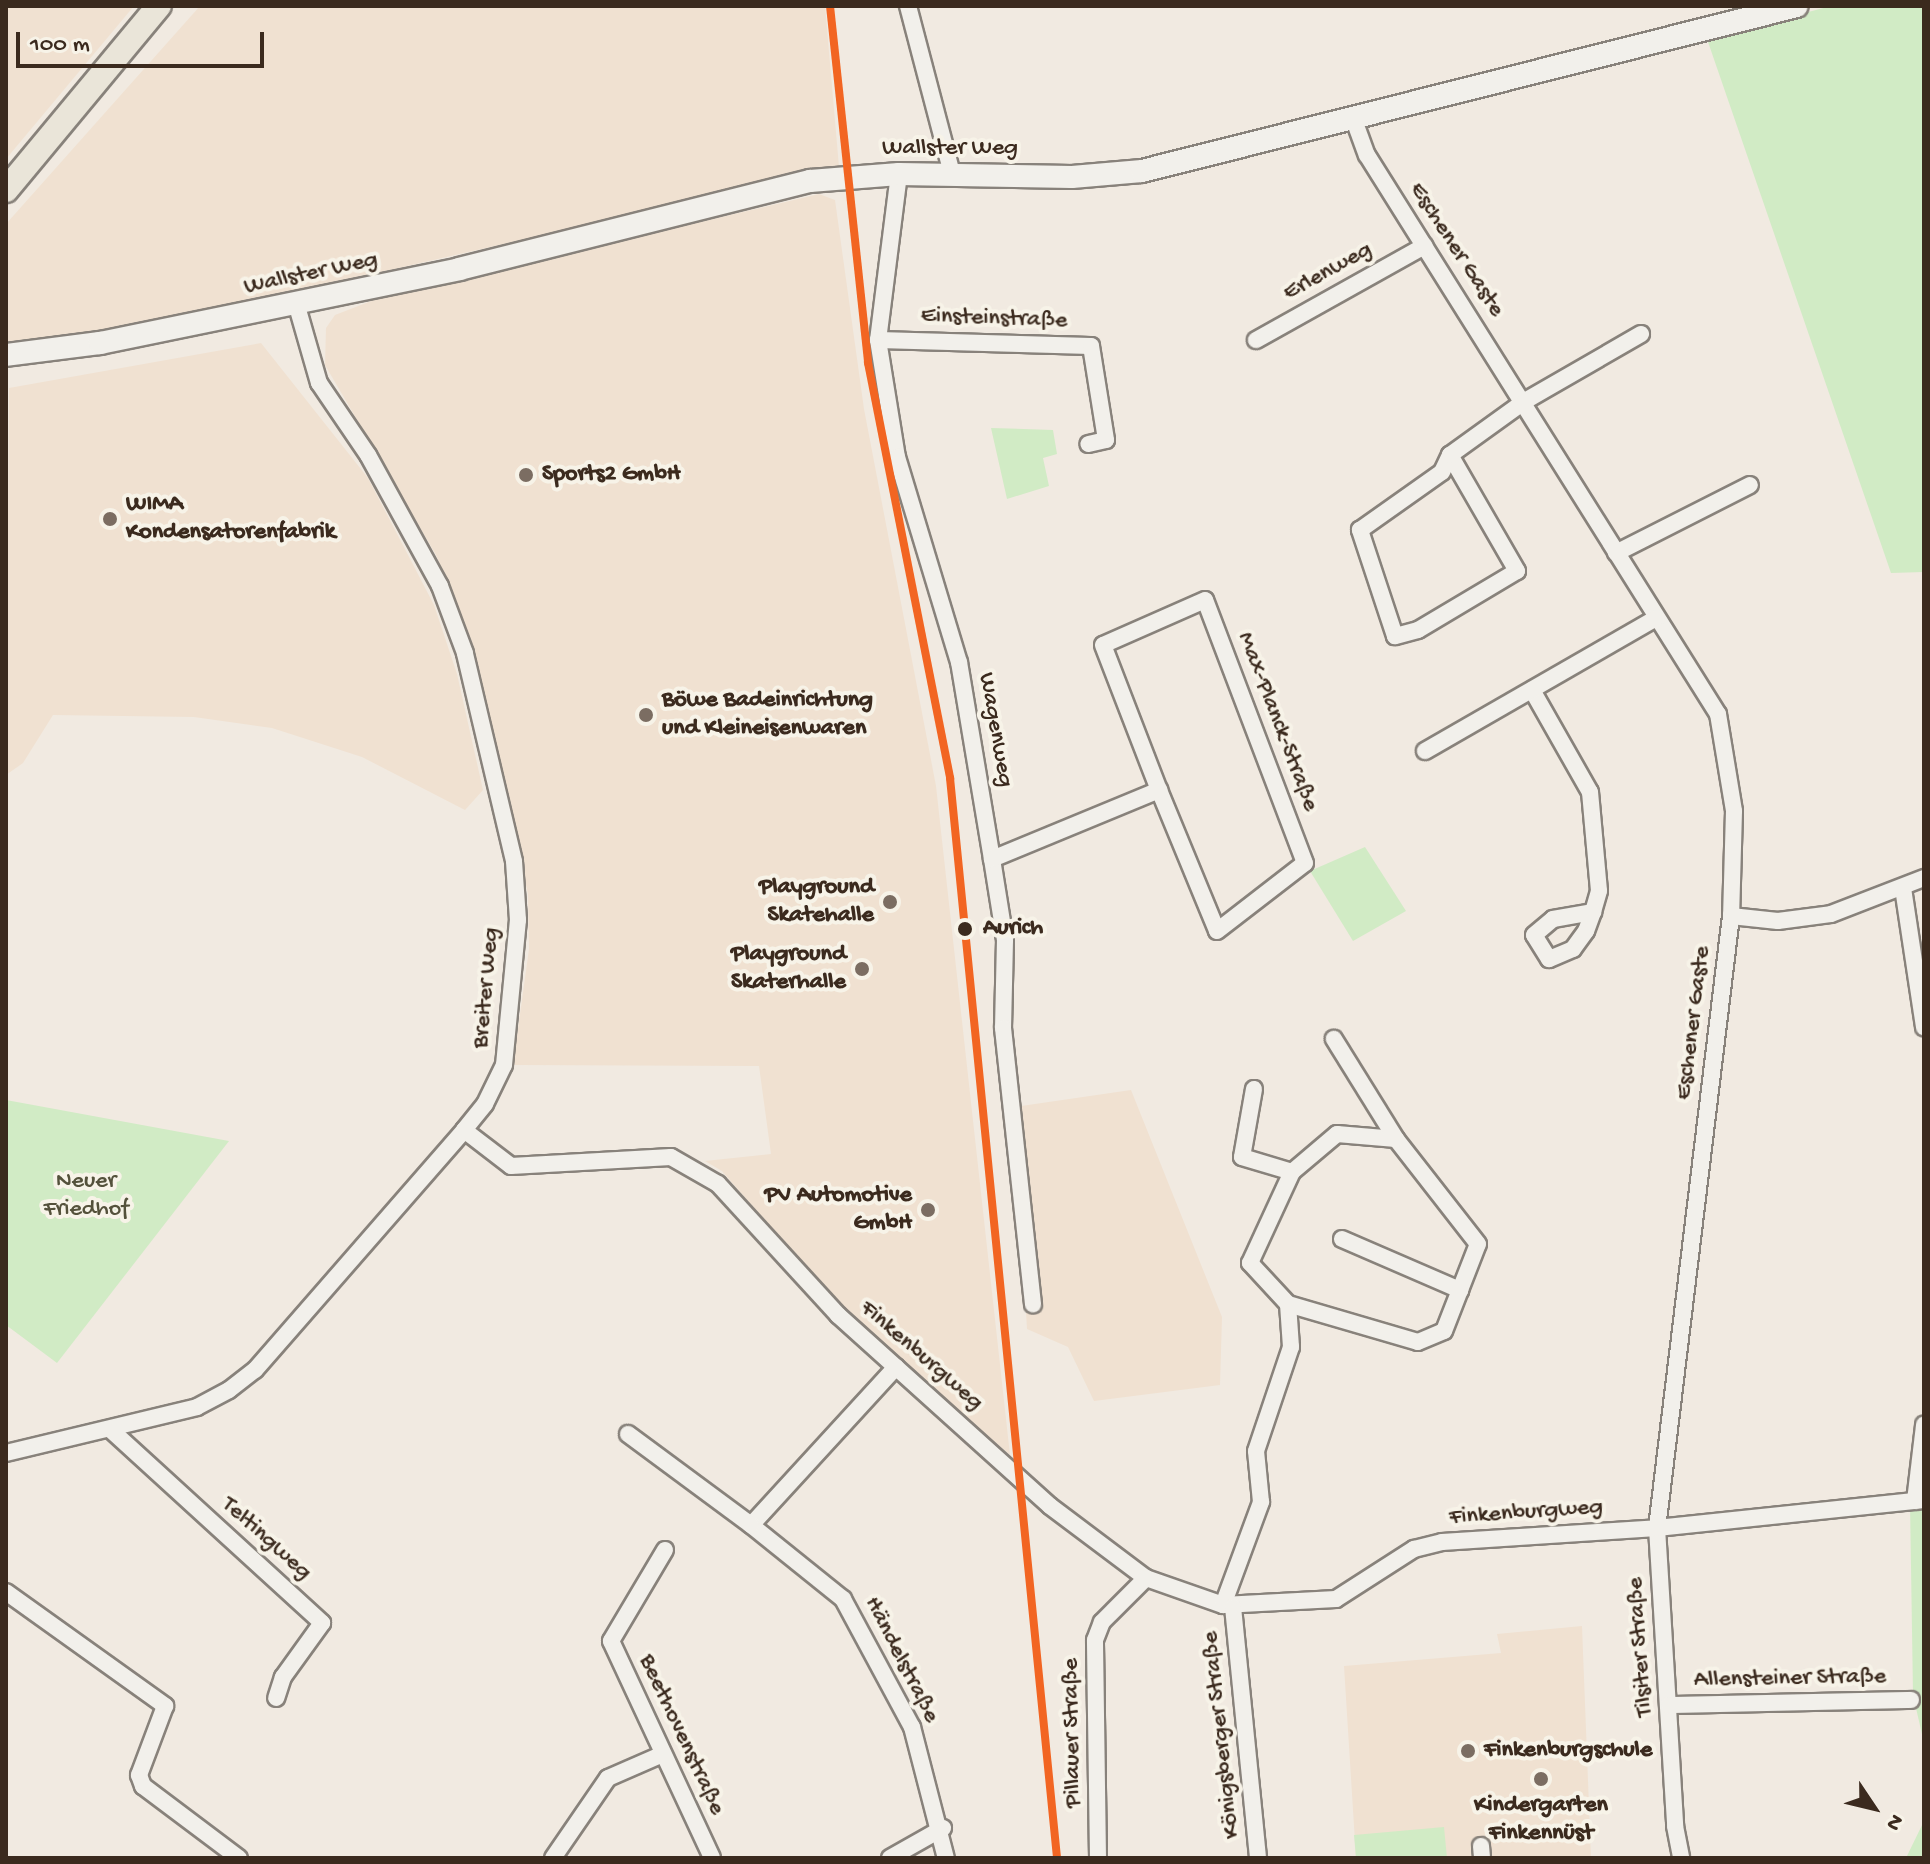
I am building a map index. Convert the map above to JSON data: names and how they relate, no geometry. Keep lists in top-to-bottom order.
{
  "streets": {
    "street": [
      "Wallster Weg",
      "Eschener Gaste",
      "Erlenweg",
      "Einsteinstraße",
      "Max-Planck-Straße",
      "Wagenweg",
      "Breiter Weg",
      "Finkenburgweg",
      "Teltingweg",
      "Tilsiter Straße",
      "Händelstraße",
      "Allensteiner Straße",
      "Pillauer Straße",
      "Beethovenstraße",
      "Königsberger Straße"
    ]
  },
  "crossings": [
    ["Wallster Weg", "Eschener Gaste"],
    ["Wallster Weg", "Wagenweg"],
    ["Wallster Weg", "Breiter Weg"],
    ["Eschener Gaste", "Erlenweg"],
    ["Eschener Gaste", "Finkenburgweg"],
    ["Eschener Gaste", "Tilsiter Straße"],
    ["Einsteinstraße", "Wagenweg"],
    ["Breiter Weg", "Finkenburgweg"],
    ["Breiter Weg", "Teltingweg"],
    ["Finkenburgweg", "Tilsiter Straße"],
    ["Finkenburgweg", "Pillauer Straße"],
    ["Finkenburgweg", "Königsberger Straße"],
    ["Tilsiter Straße", "Allensteiner Straße"]
  ],
  "parks": ["Neuer Friedhof"],
  "places": [
    "Sports2 GmbH",
    "WIMA Kondensatorenfabrik",
    "Böwe Badeinrichtung und Kleineisenwaren",
    "Playground Skatehalle",
    "Aurich",
    "Playground Skaterhalle",
    "PV Automotive GmbH",
    "Finkenburgschule",
    "Kindergarten Finkennüst"
  ],
  "scale_bar": "100 m",
  "north": "bottom right"
}
